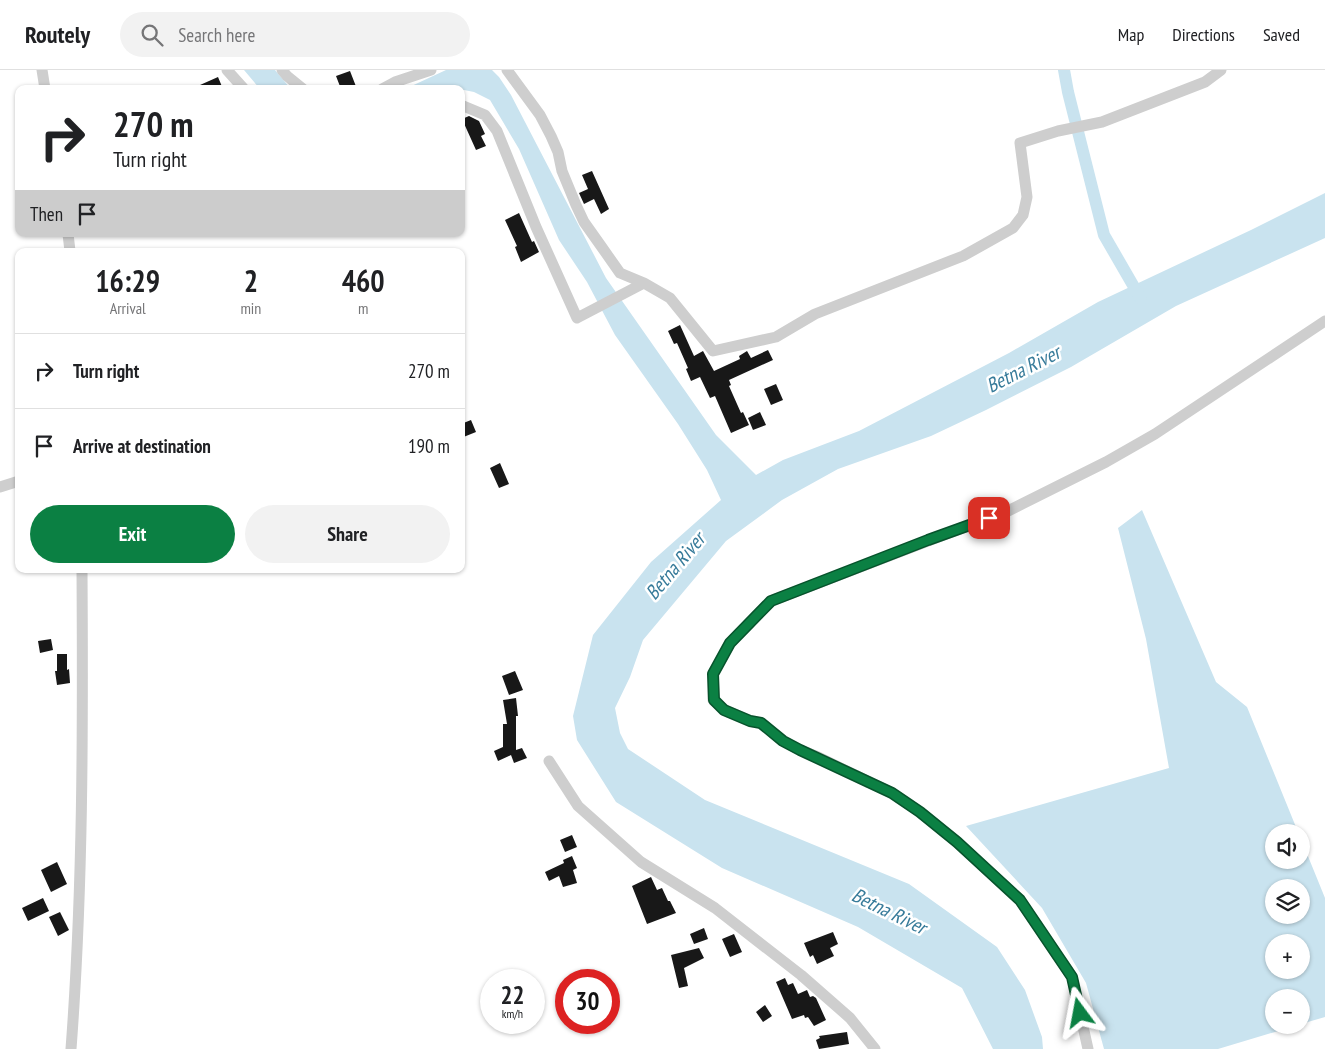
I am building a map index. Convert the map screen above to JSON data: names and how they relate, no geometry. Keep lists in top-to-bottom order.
{
  "water": ["Betna River"],
  "page": {
    "header": "Routely",
    "search": "Search here",
    "nav": ["Map", "Directions", "Saved"],
    "turn": ["270 m", "Turn right"],
    "then": "Then",
    "eta": [
      "16:29",
      "Arrival",
      "2",
      "min",
      "460",
      "m"
    ],
    "list": [
      {
        "name": "Turn right",
        "value": "270 m"
      },
      {
        "name": "Arrive at destination",
        "value": "190 m"
      }
    ],
    "buttons": ["Exit", "Share"],
    "map_buttons": ["+", "−"],
    "speed": "22 km/h",
    "limit": "30"
  }
}
